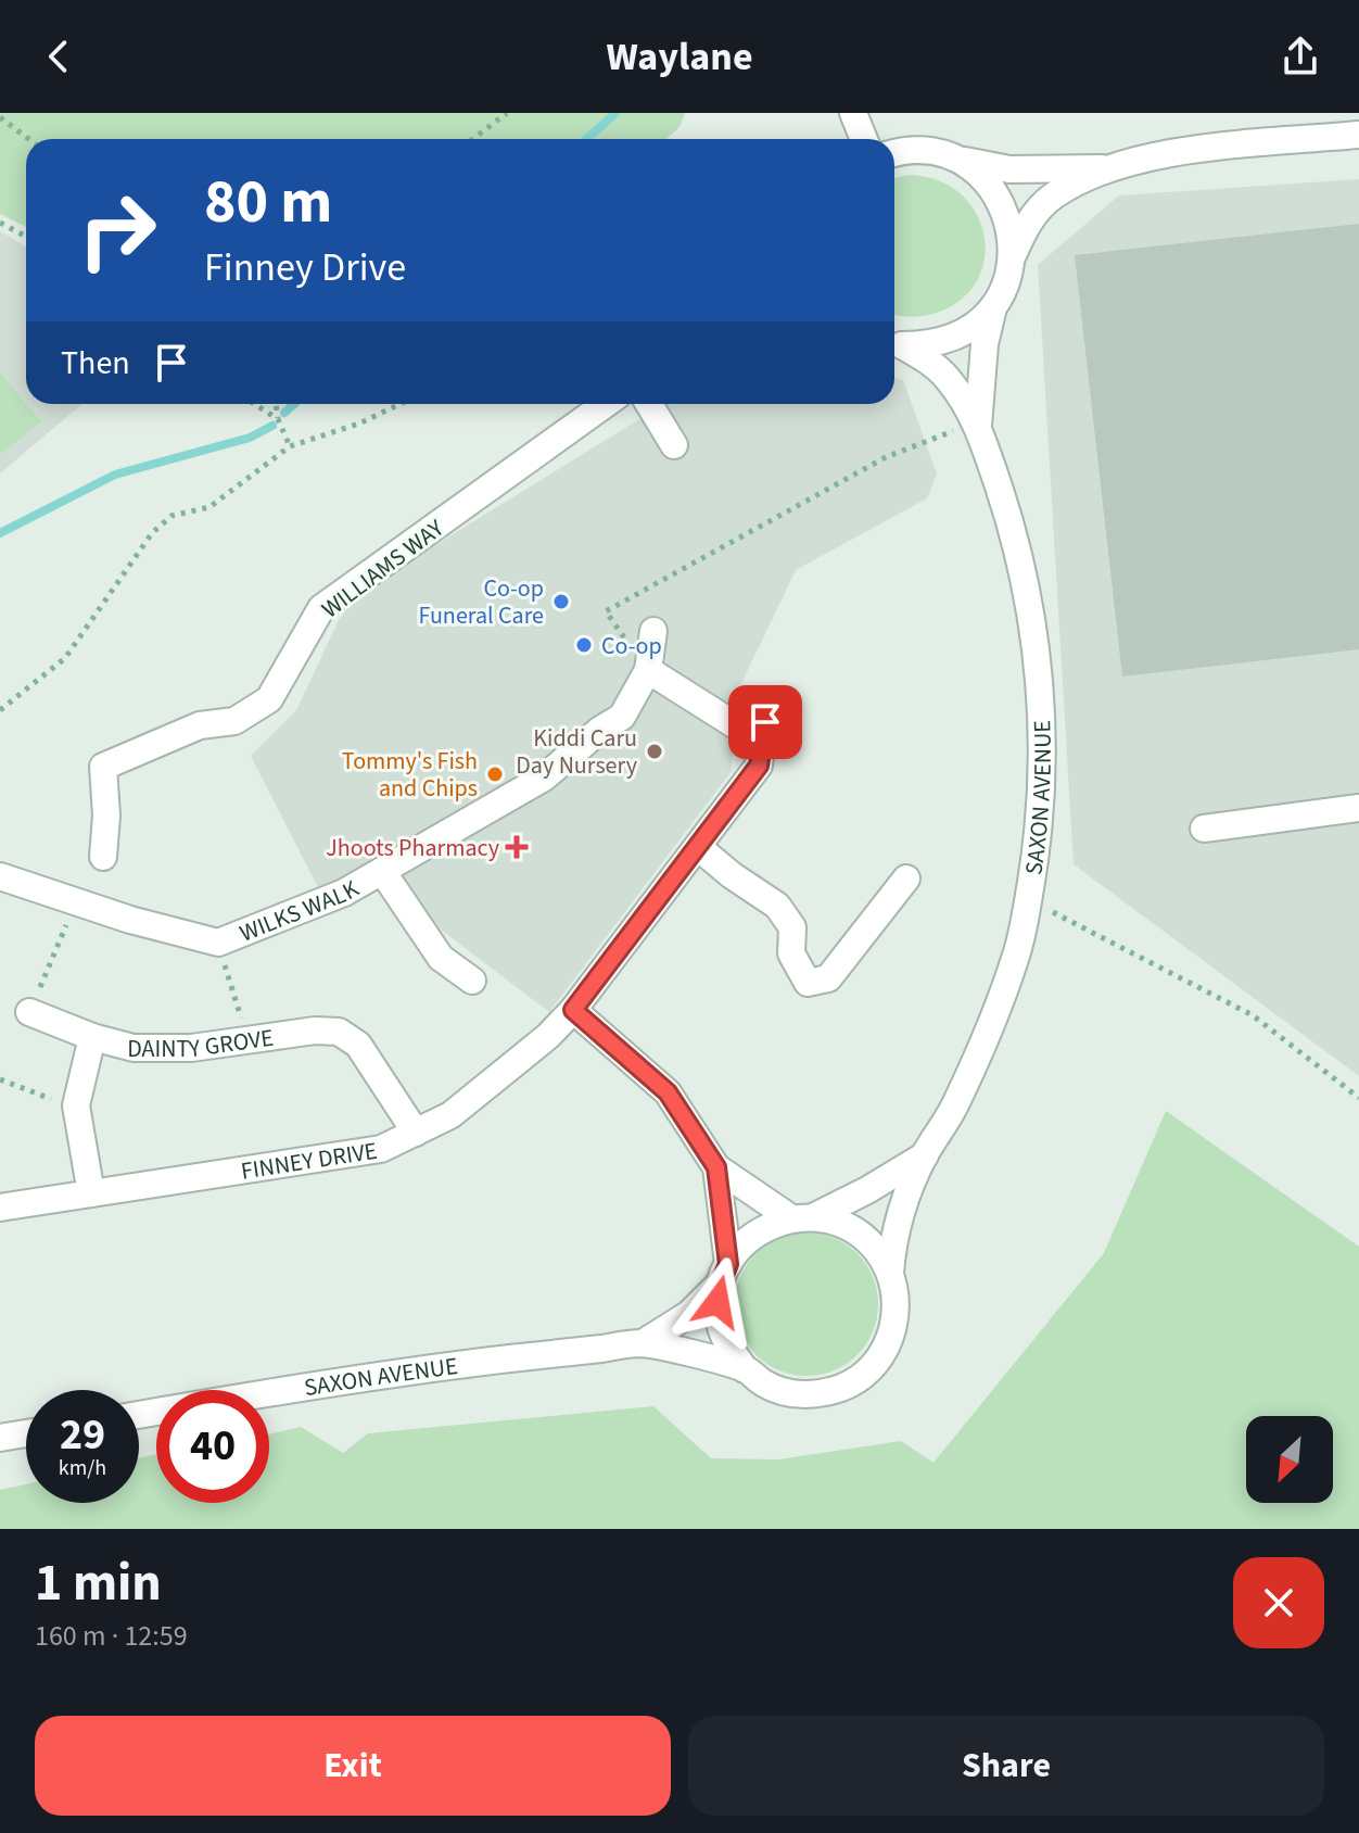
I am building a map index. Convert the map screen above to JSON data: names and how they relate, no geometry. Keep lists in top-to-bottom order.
{
  "streets": {
    "street": [
      "WILLIAMS WAY",
      "SAXON AVENUE",
      "WILKS WALK",
      "DAINTY GROVE",
      "FINNEY DRIVE"
    ]
  },
  "crossings": [
    ["DAINTY GROVE", "FINNEY DRIVE"]
  ],
  "places": {
    "other": [
      "Co-op Funeral Care",
      "Co-op",
      "Kiddi Caru Day Nursery",
      "Tommy's Fish and Chips"
    ],
    "health": ["Jhoots Pharmacy"]
  },
  "north": "bottom left",
  "page": {
    "header": "Waylane",
    "turn": ["80 m", "Finney Drive"],
    "then": "Then",
    "speed": "29 km/h",
    "limit": "40",
    "heading": ["1 min", "160 m · 12:59"],
    "buttons": ["Exit", "Share"]
  }
}
